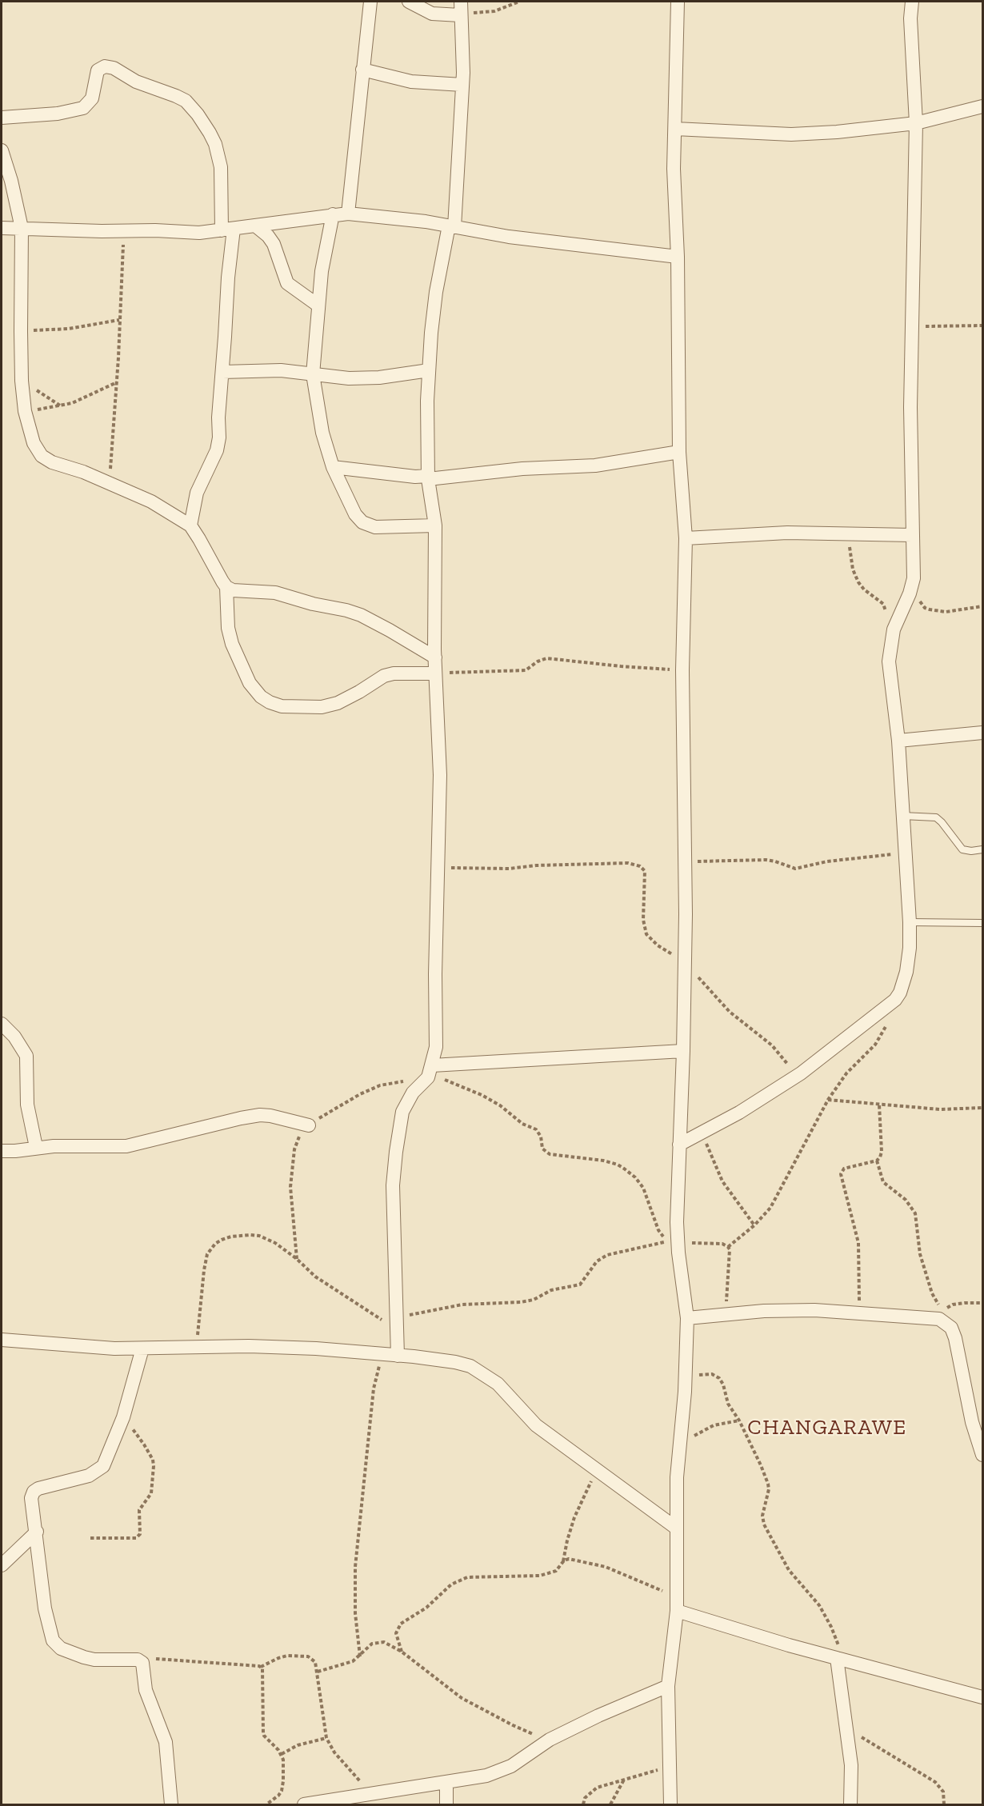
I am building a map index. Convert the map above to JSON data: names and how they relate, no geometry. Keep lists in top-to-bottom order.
{
  "districts": ["CHANGARAWE"]
}
